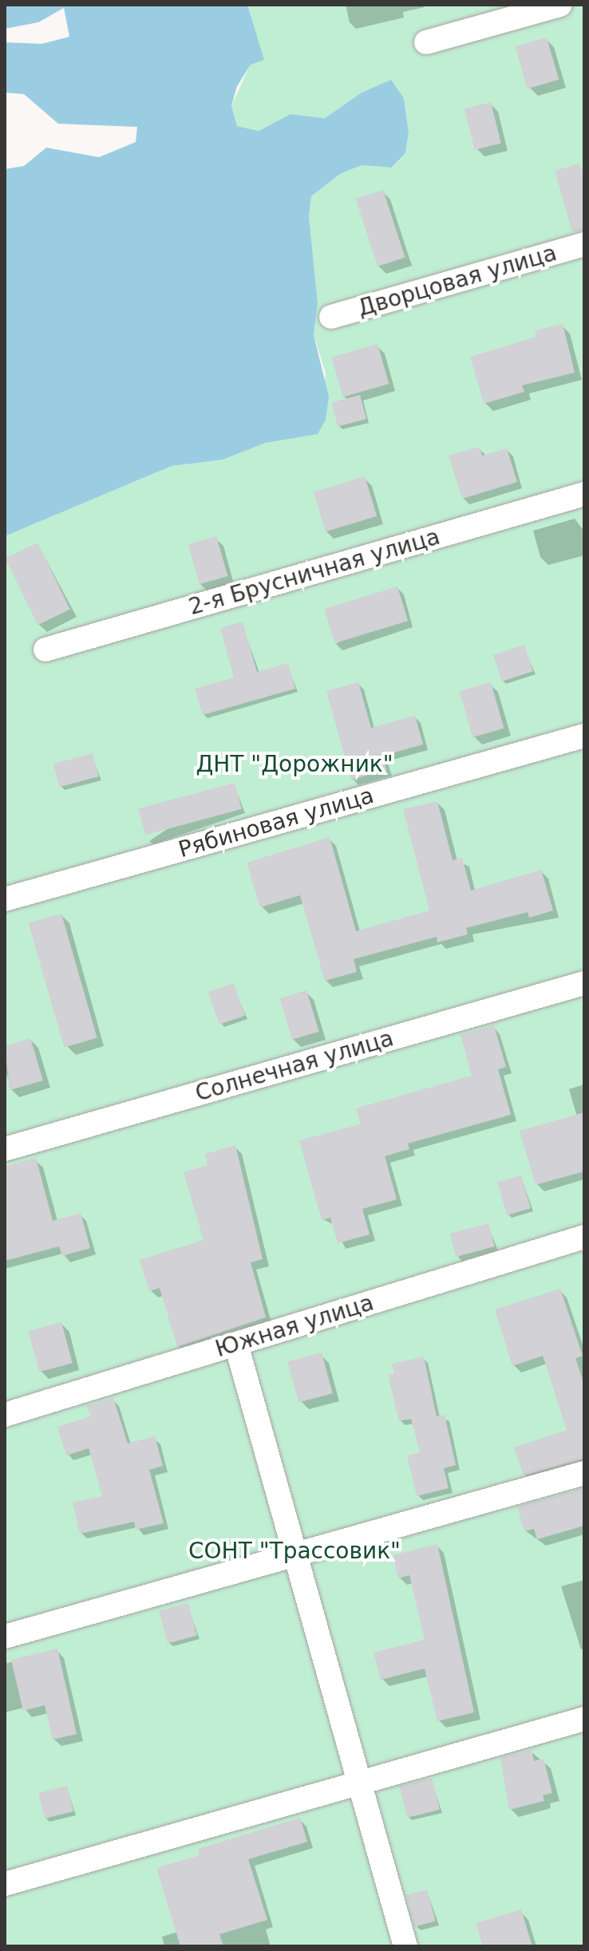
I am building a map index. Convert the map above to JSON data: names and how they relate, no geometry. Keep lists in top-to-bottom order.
{
  "streets": {
    "street": [
      "Дворцовая улица",
      "2-я Брусничная улица",
      "Рябиновая улица",
      "Солнечная улица",
      "Южная улица"
    ]
  },
  "parks": ["ДНТ \"Дорожник\"", "СОНТ \"Трассовик\""]
}
